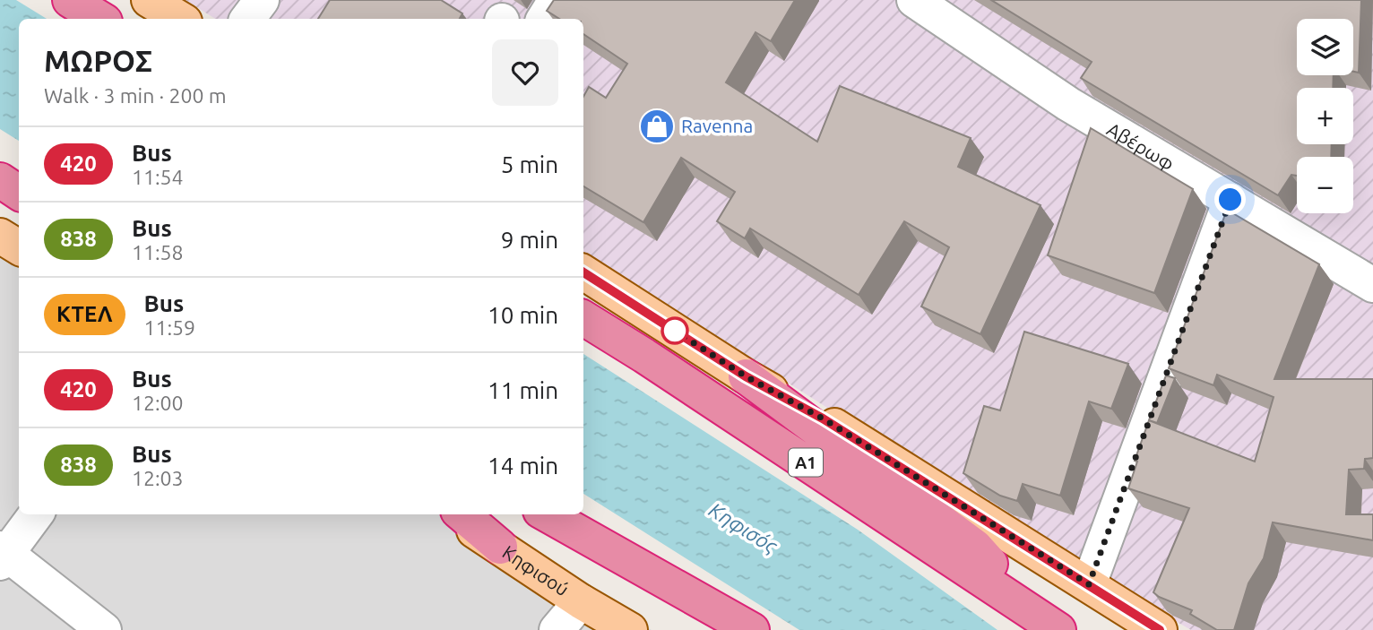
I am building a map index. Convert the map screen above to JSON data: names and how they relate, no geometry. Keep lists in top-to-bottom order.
{
  "streets": {
    "highway": ["Α1"],
    "main road": ["Κηφισού"],
    "street": ["Αβέρωφ"]
  },
  "water": ["Κηφισός"],
  "places": {
    "shop": ["Ravenna"]
  },
  "lines": ["bus line 420"],
  "page": {
    "map_buttons": ["+", "−"],
    "heading": ["ΜΩΡΟΣ", "Walk · 3 min · 200 m"],
    "list": [
      {
        "mark": "420",
        "name": "Bus",
        "note": "11:54",
        "value": "5 min"
      },
      {
        "mark": "838",
        "name": "Bus",
        "note": "11:58",
        "value": "9 min"
      },
      {
        "mark": "ΚΤΕΛ",
        "name": "Bus",
        "note": "11:59",
        "value": "10 min"
      },
      {
        "mark": "420",
        "name": "Bus",
        "note": "12:00",
        "value": "11 min"
      },
      {
        "mark": "838",
        "name": "Bus",
        "note": "12:03",
        "value": "14 min"
      }
    ]
  }
}
